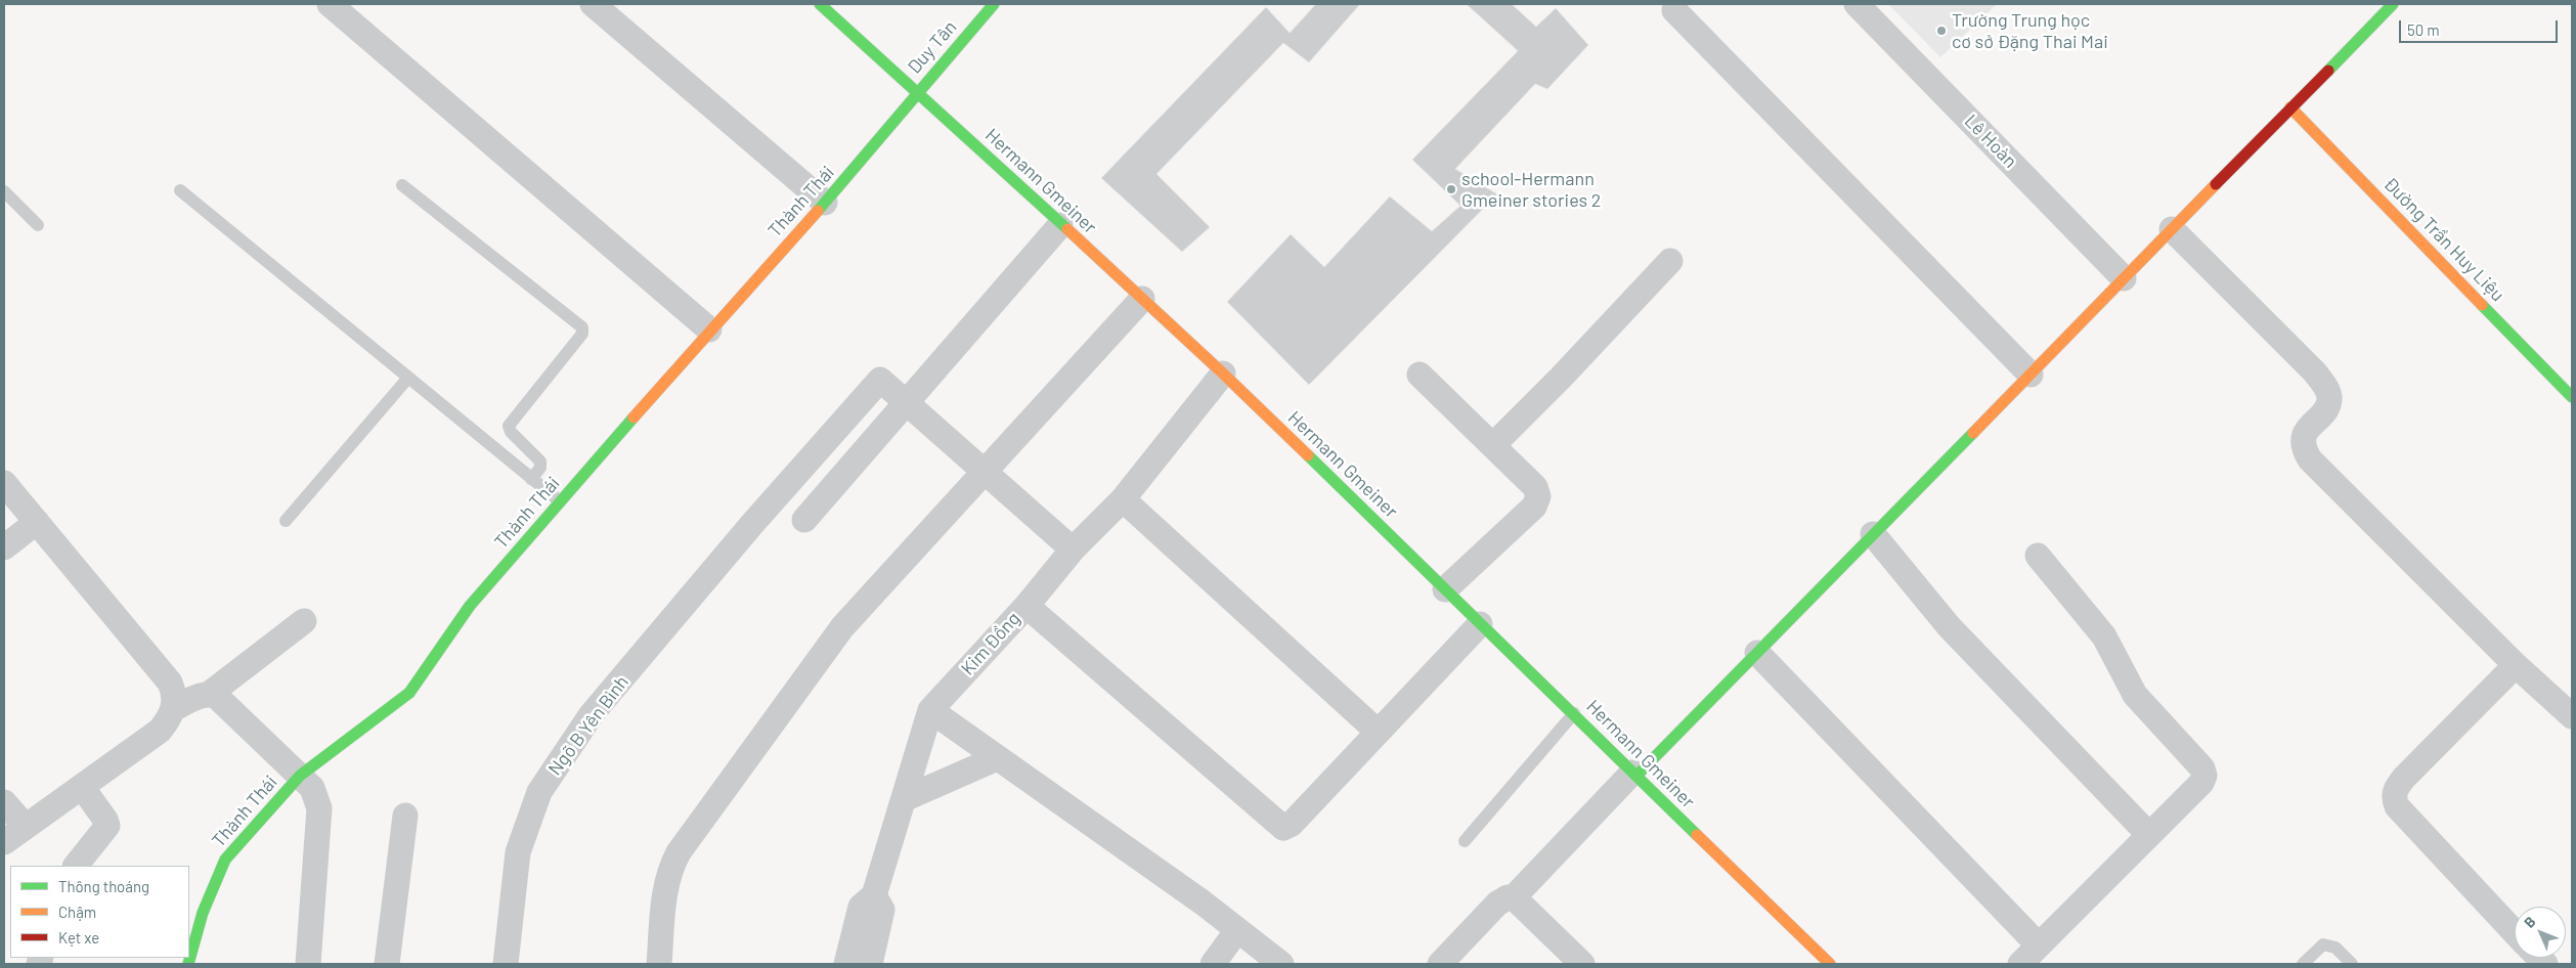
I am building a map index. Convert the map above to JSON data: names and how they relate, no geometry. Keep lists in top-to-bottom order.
{
  "streets": {
    "street": [
      "Duy Tân",
      "Lê Hoàn",
      "Hermann Gmeiner",
      "Thành Thái",
      "Đường Trần Huy Liệu",
      "Kim Đồng",
      "Ngõ B Yên Bình"
    ]
  },
  "crossings": [
    ["Duy Tân", "Hermann Gmeiner"],
    ["Duy Tân", "Thành Thái"],
    ["Hermann Gmeiner", "Thành Thái"],
    ["Hermann Gmeiner", "Kim Đồng"]
  ],
  "places": ["Trường Trung học cơ sở Đặng Thai Mai", "school-Hermann Gmeiner stories 2"],
  "legend": ["Thông thoáng", "Chậm", "Kẹt xe"],
  "scale_bar": "50 m",
  "north": "top left"
}
